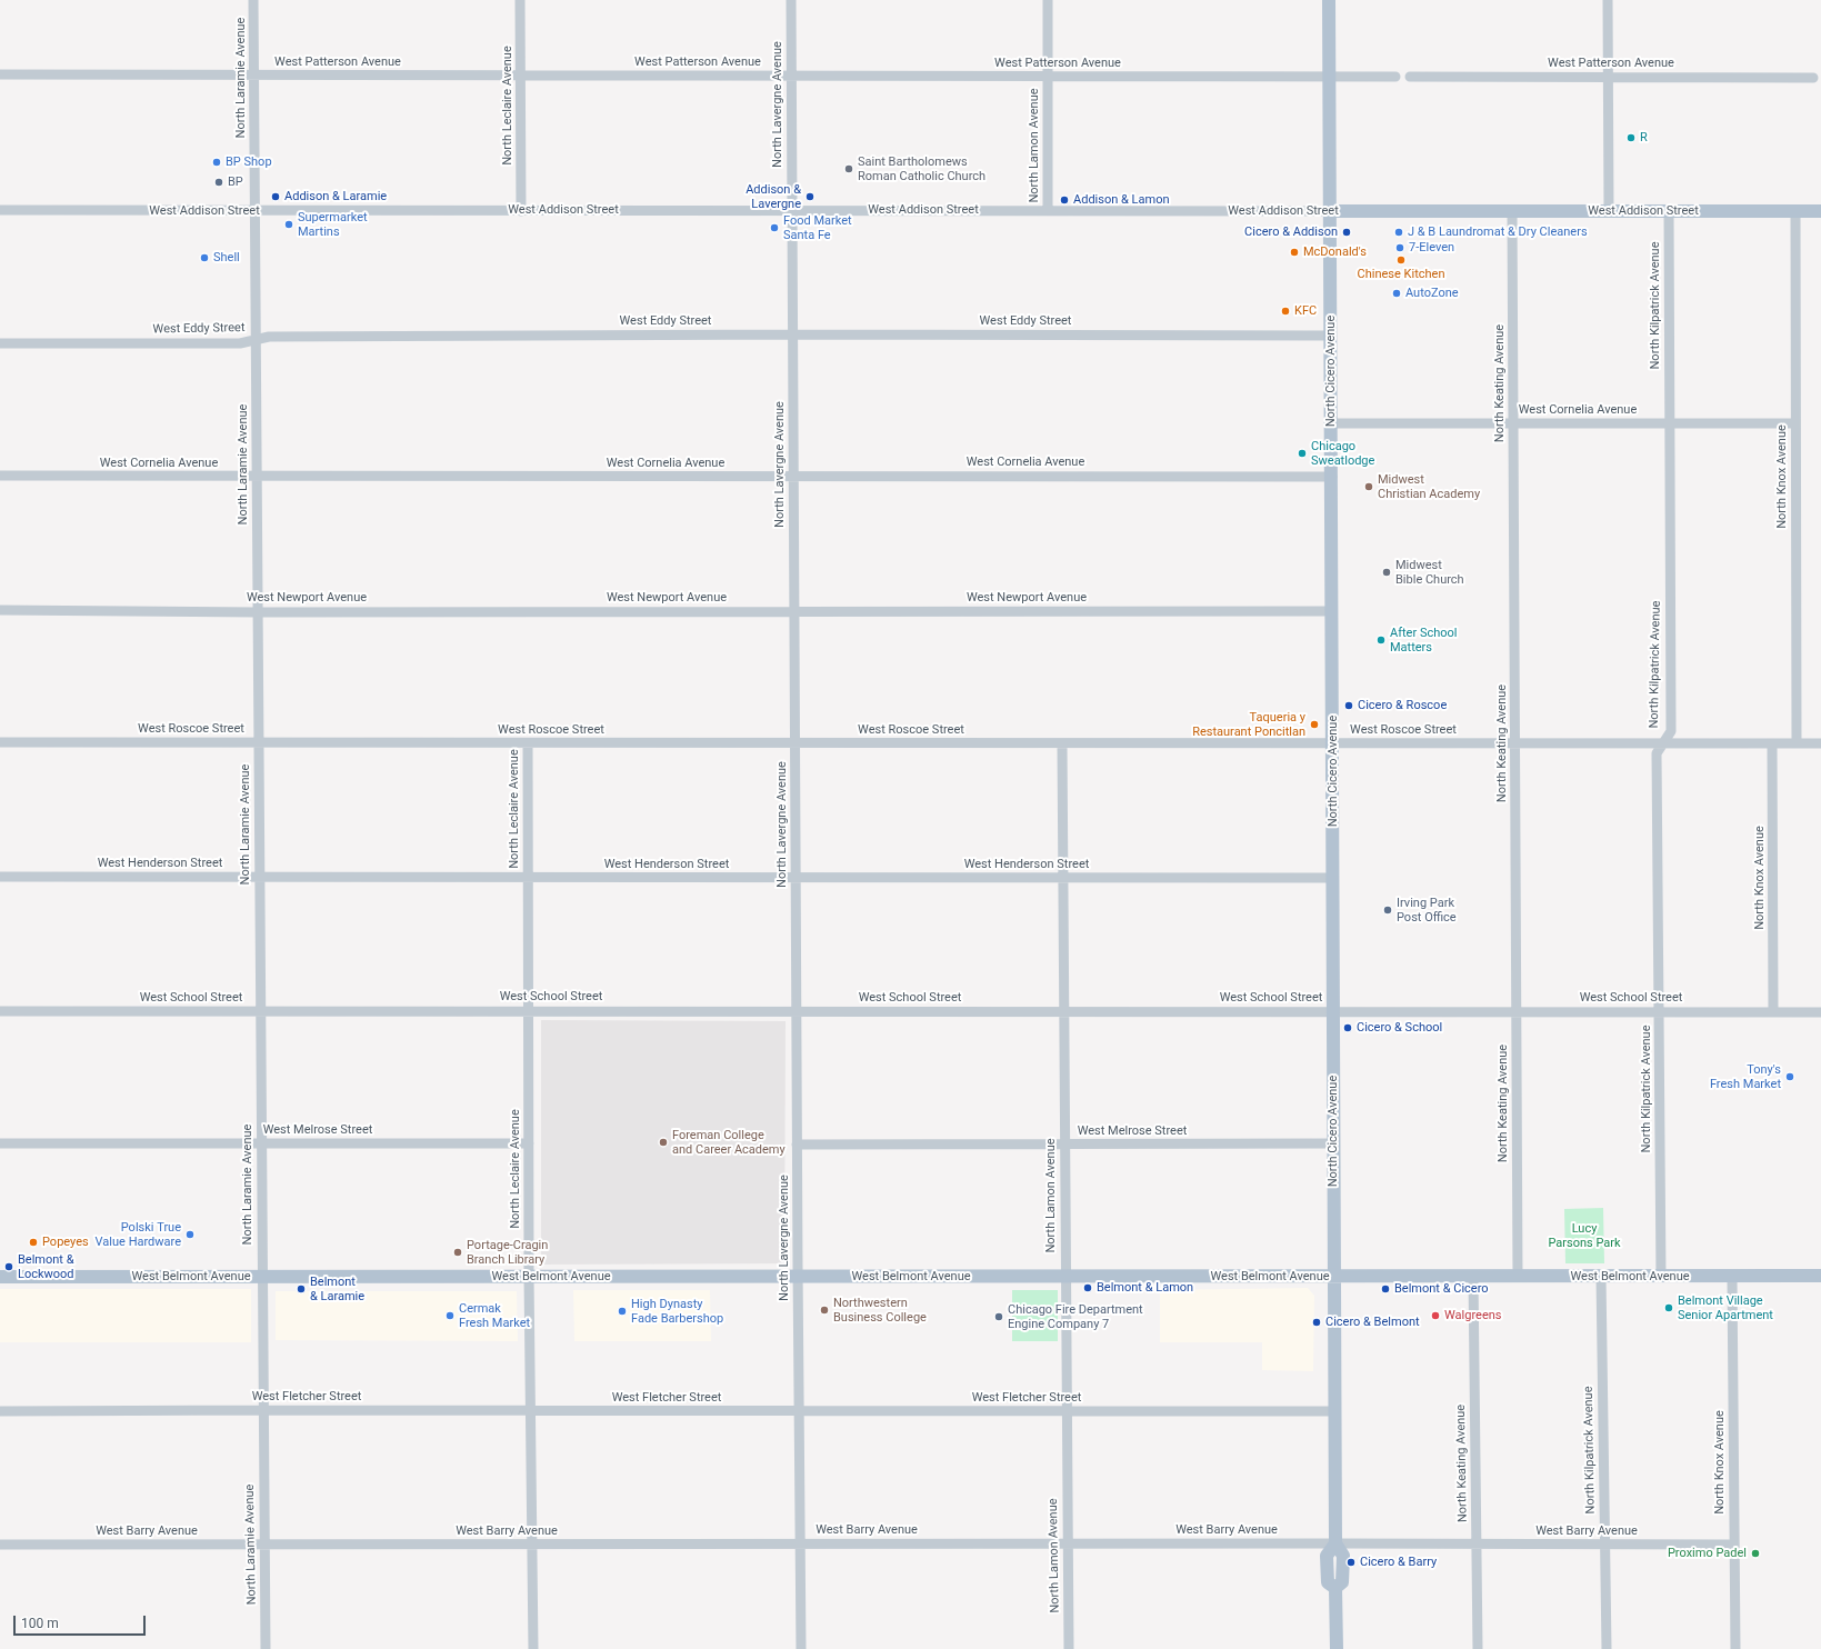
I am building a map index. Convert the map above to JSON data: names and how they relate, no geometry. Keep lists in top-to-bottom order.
{
  "streets": {
    "main road": ["West Addison Street", "North Cicero Avenue", "West Belmont Avenue"],
    "street": [
      "West Patterson Avenue",
      "North Laramie Avenue",
      "North Lavergne Avenue",
      "North Leclaire Avenue",
      "North Lamon Avenue",
      "North Kilpatrick Avenue",
      "West Eddy Street",
      "North Keating Avenue",
      "West Cornelia Avenue",
      "North Knox Avenue",
      "West Newport Avenue",
      "West Roscoe Street",
      "West Henderson Street",
      "West School Street",
      "West Melrose Street",
      "West Fletcher Street",
      "West Barry Avenue"
    ]
  },
  "crossings": [
    ["West Patterson Avenue", "North Laramie Avenue"],
    ["West Patterson Avenue", "North Lavergne Avenue"],
    ["West Patterson Avenue", "North Leclaire Avenue"],
    ["West Patterson Avenue", "North Lamon Avenue"],
    ["West Patterson Avenue", "North Cicero Avenue"],
    ["North Laramie Avenue", "West Addison Street"],
    ["North Laramie Avenue", "West Eddy Street"],
    ["North Laramie Avenue", "West Cornelia Avenue"],
    ["North Laramie Avenue", "West Newport Avenue"],
    ["North Laramie Avenue", "West Roscoe Street"],
    ["North Laramie Avenue", "West Henderson Street"],
    ["North Laramie Avenue", "West School Street"],
    ["North Laramie Avenue", "West Melrose Street"],
    ["North Laramie Avenue", "West Belmont Avenue"],
    ["North Laramie Avenue", "West Fletcher Street"],
    ["North Laramie Avenue", "West Barry Avenue"],
    ["North Lavergne Avenue", "West Addison Street"],
    ["North Lavergne Avenue", "West Eddy Street"],
    ["North Lavergne Avenue", "West Cornelia Avenue"],
    ["North Lavergne Avenue", "West Newport Avenue"],
    ["North Lavergne Avenue", "West Roscoe Street"],
    ["North Lavergne Avenue", "West Henderson Street"],
    ["North Lavergne Avenue", "West School Street"],
    ["North Lavergne Avenue", "West Melrose Street"],
    ["North Lavergne Avenue", "West Belmont Avenue"],
    ["North Lavergne Avenue", "West Fletcher Street"],
    ["North Lavergne Avenue", "West Barry Avenue"],
    ["North Leclaire Avenue", "West Addison Street"],
    ["North Leclaire Avenue", "West Roscoe Street"],
    ["North Leclaire Avenue", "West Henderson Street"],
    ["North Leclaire Avenue", "West School Street"],
    ["North Leclaire Avenue", "West Melrose Street"],
    ["North Leclaire Avenue", "West Belmont Avenue"],
    ["North Leclaire Avenue", "West Fletcher Street"],
    ["North Leclaire Avenue", "West Barry Avenue"],
    ["North Lamon Avenue", "West Addison Street"],
    ["North Lamon Avenue", "West Roscoe Street"],
    ["North Lamon Avenue", "West Henderson Street"],
    ["North Lamon Avenue", "West School Street"],
    ["North Lamon Avenue", "West Melrose Street"],
    ["North Lamon Avenue", "West Belmont Avenue"],
    ["North Lamon Avenue", "West Fletcher Street"],
    ["North Lamon Avenue", "West Barry Avenue"],
    ["West Addison Street", "North Kilpatrick Avenue"],
    ["West Addison Street", "North Cicero Avenue"],
    ["West Addison Street", "North Keating Avenue"],
    ["West Addison Street", "North Knox Avenue"],
    ["North Kilpatrick Avenue", "West Cornelia Avenue"],
    ["North Kilpatrick Avenue", "West Roscoe Street"],
    ["North Kilpatrick Avenue", "West School Street"],
    ["North Kilpatrick Avenue", "West Belmont Avenue"],
    ["North Kilpatrick Avenue", "West Barry Avenue"],
    ["West Eddy Street", "North Cicero Avenue"],
    ["North Cicero Avenue", "West Cornelia Avenue"],
    ["North Cicero Avenue", "West Newport Avenue"],
    ["North Cicero Avenue", "West Roscoe Street"],
    ["North Cicero Avenue", "West Henderson Street"],
    ["North Cicero Avenue", "West School Street"],
    ["North Cicero Avenue", "West Melrose Street"],
    ["North Cicero Avenue", "West Belmont Avenue"],
    ["North Cicero Avenue", "West Fletcher Street"],
    ["North Cicero Avenue", "West Barry Avenue"],
    ["North Keating Avenue", "West Cornelia Avenue"],
    ["North Keating Avenue", "West Roscoe Street"],
    ["North Keating Avenue", "West School Street"],
    ["North Keating Avenue", "West Belmont Avenue"],
    ["North Keating Avenue", "West Barry Avenue"],
    ["West Cornelia Avenue", "North Knox Avenue"],
    ["North Knox Avenue", "West Roscoe Street"],
    ["North Knox Avenue", "West School Street"],
    ["North Knox Avenue", "West Belmont Avenue"],
    ["North Knox Avenue", "West Barry Avenue"]
  ],
  "parks": ["Lucy Parsons Park"],
  "places": [
    "R",
    "BP Shop",
    "Saint Bartholomews Roman Catholic Church",
    "BP",
    "Addison & Laramie",
    "Addison & Lavergne",
    "Addison & Lamon",
    "Supermarket Martins",
    "Food Market Santa Fe",
    "Cicero & Addison",
    "J & B Laundromat & Dry Cleaners",
    "7-Eleven",
    "McDonald's",
    "Shell",
    "Chinese Kitchen",
    "AutoZone",
    "KFC",
    "Chicago Sweatlodge",
    "Midwest Christian Academy",
    "Midwest Bible Church",
    "After School Matters",
    "Cicero & Roscoe",
    "Taqueria y Restaurant Poncitlan",
    "Irving Park Post Office",
    "Cicero & School",
    "Tony's Fresh Market",
    "Foreman College and Career Academy",
    "Polski True Value Hardware",
    "Popeyes",
    "Portage-Cragin Branch Library",
    "Belmont & Lockwood",
    "Belmont & Lamon",
    "Belmont & Laramie",
    "Belmont & Cicero",
    "Belmont Village Senior Apartment",
    "Northwestern Business College",
    "High Dynasty Fade Barbershop",
    "Cermak Fresh Market",
    "Walgreens",
    "Chicago Fire Department Engine Company 7",
    "Cicero & Belmont",
    "Proximo Padel",
    "Cicero & Barry"
  ],
  "scale_bar": "100 m"
}
